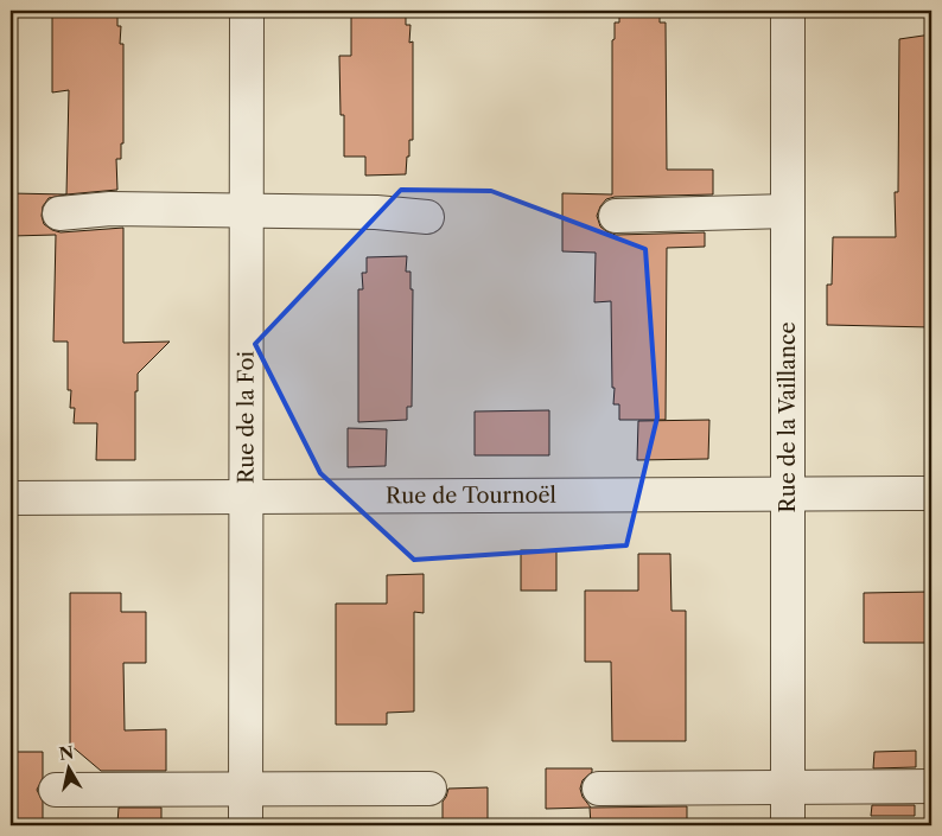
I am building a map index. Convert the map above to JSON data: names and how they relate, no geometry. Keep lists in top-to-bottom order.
{
  "streets": {
    "street": ["Rue de la Foi", "Rue de la Vaillance", "Rue de Tournoël"]
  },
  "crossings": [
    ["Rue de la Foi", "Rue de Tournoël"],
    ["Rue de la Vaillance", "Rue de Tournoël"]
  ],
  "north": "top"
}
